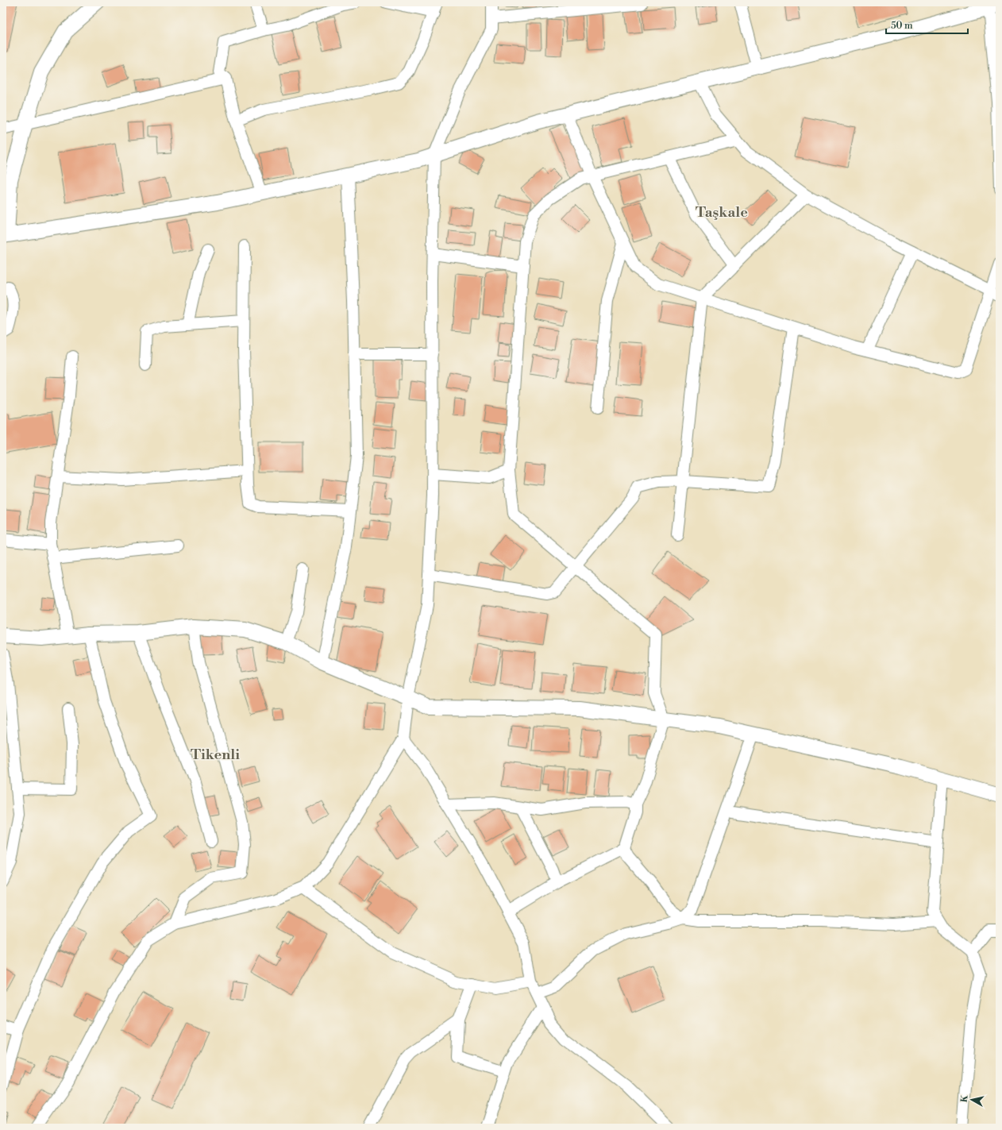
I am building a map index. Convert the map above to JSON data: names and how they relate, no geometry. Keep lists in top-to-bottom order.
{
  "districts": ["Taşkale", "Tikenli"],
  "scale_bar": "50 m",
  "north": "left"
}
